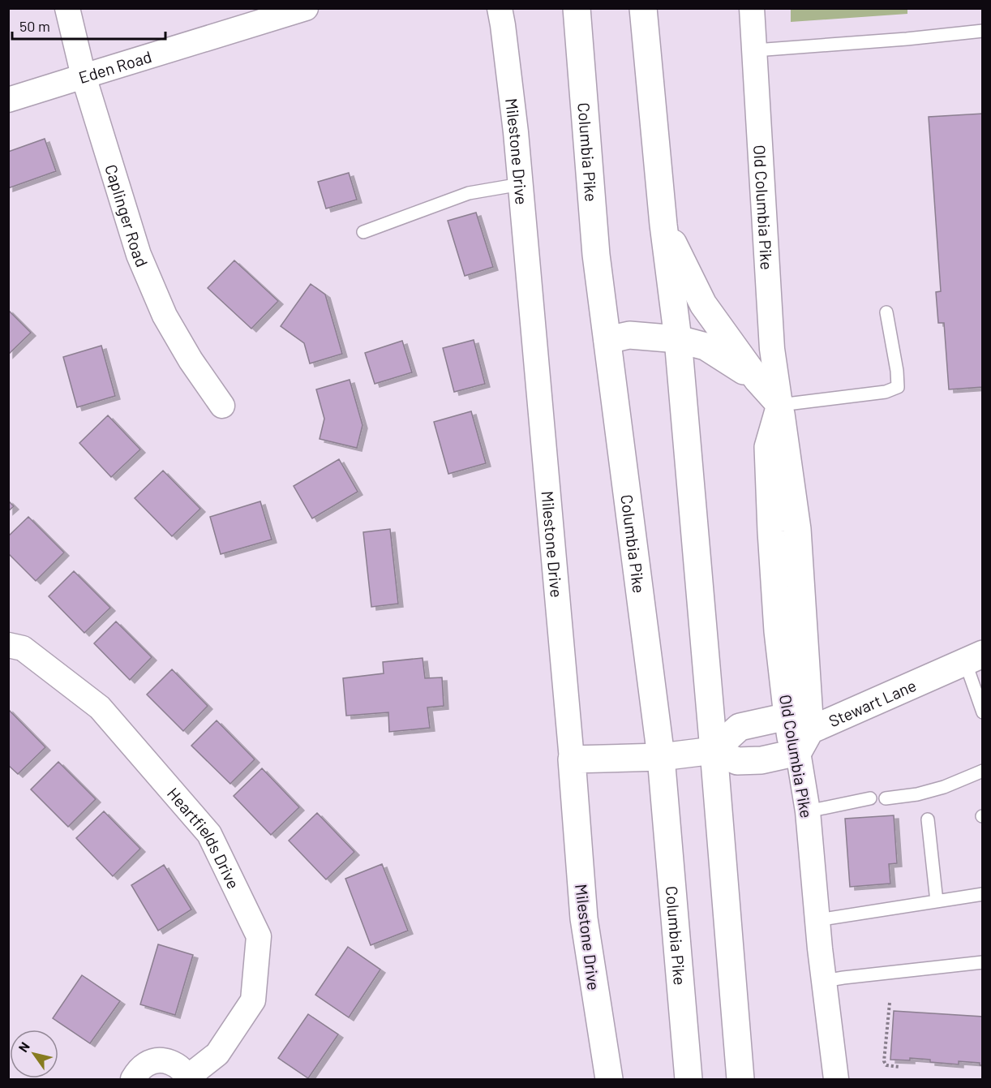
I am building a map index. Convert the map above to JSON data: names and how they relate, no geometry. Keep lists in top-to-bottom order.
{
  "streets": {
    "main road": [
      "Milestone Drive",
      "Columbia Pike",
      "Old Columbia Pike",
      "Stewart Lane"
    ],
    "street": ["Eden Road", "Caplinger Road", "Heartfields Drive"]
  },
  "crossings": [
    ["Eden Road", "Caplinger Road"],
    ["Old Columbia Pike", "Stewart Lane"]
  ],
  "scale_bar": "50 m",
  "north": "top left"
}
